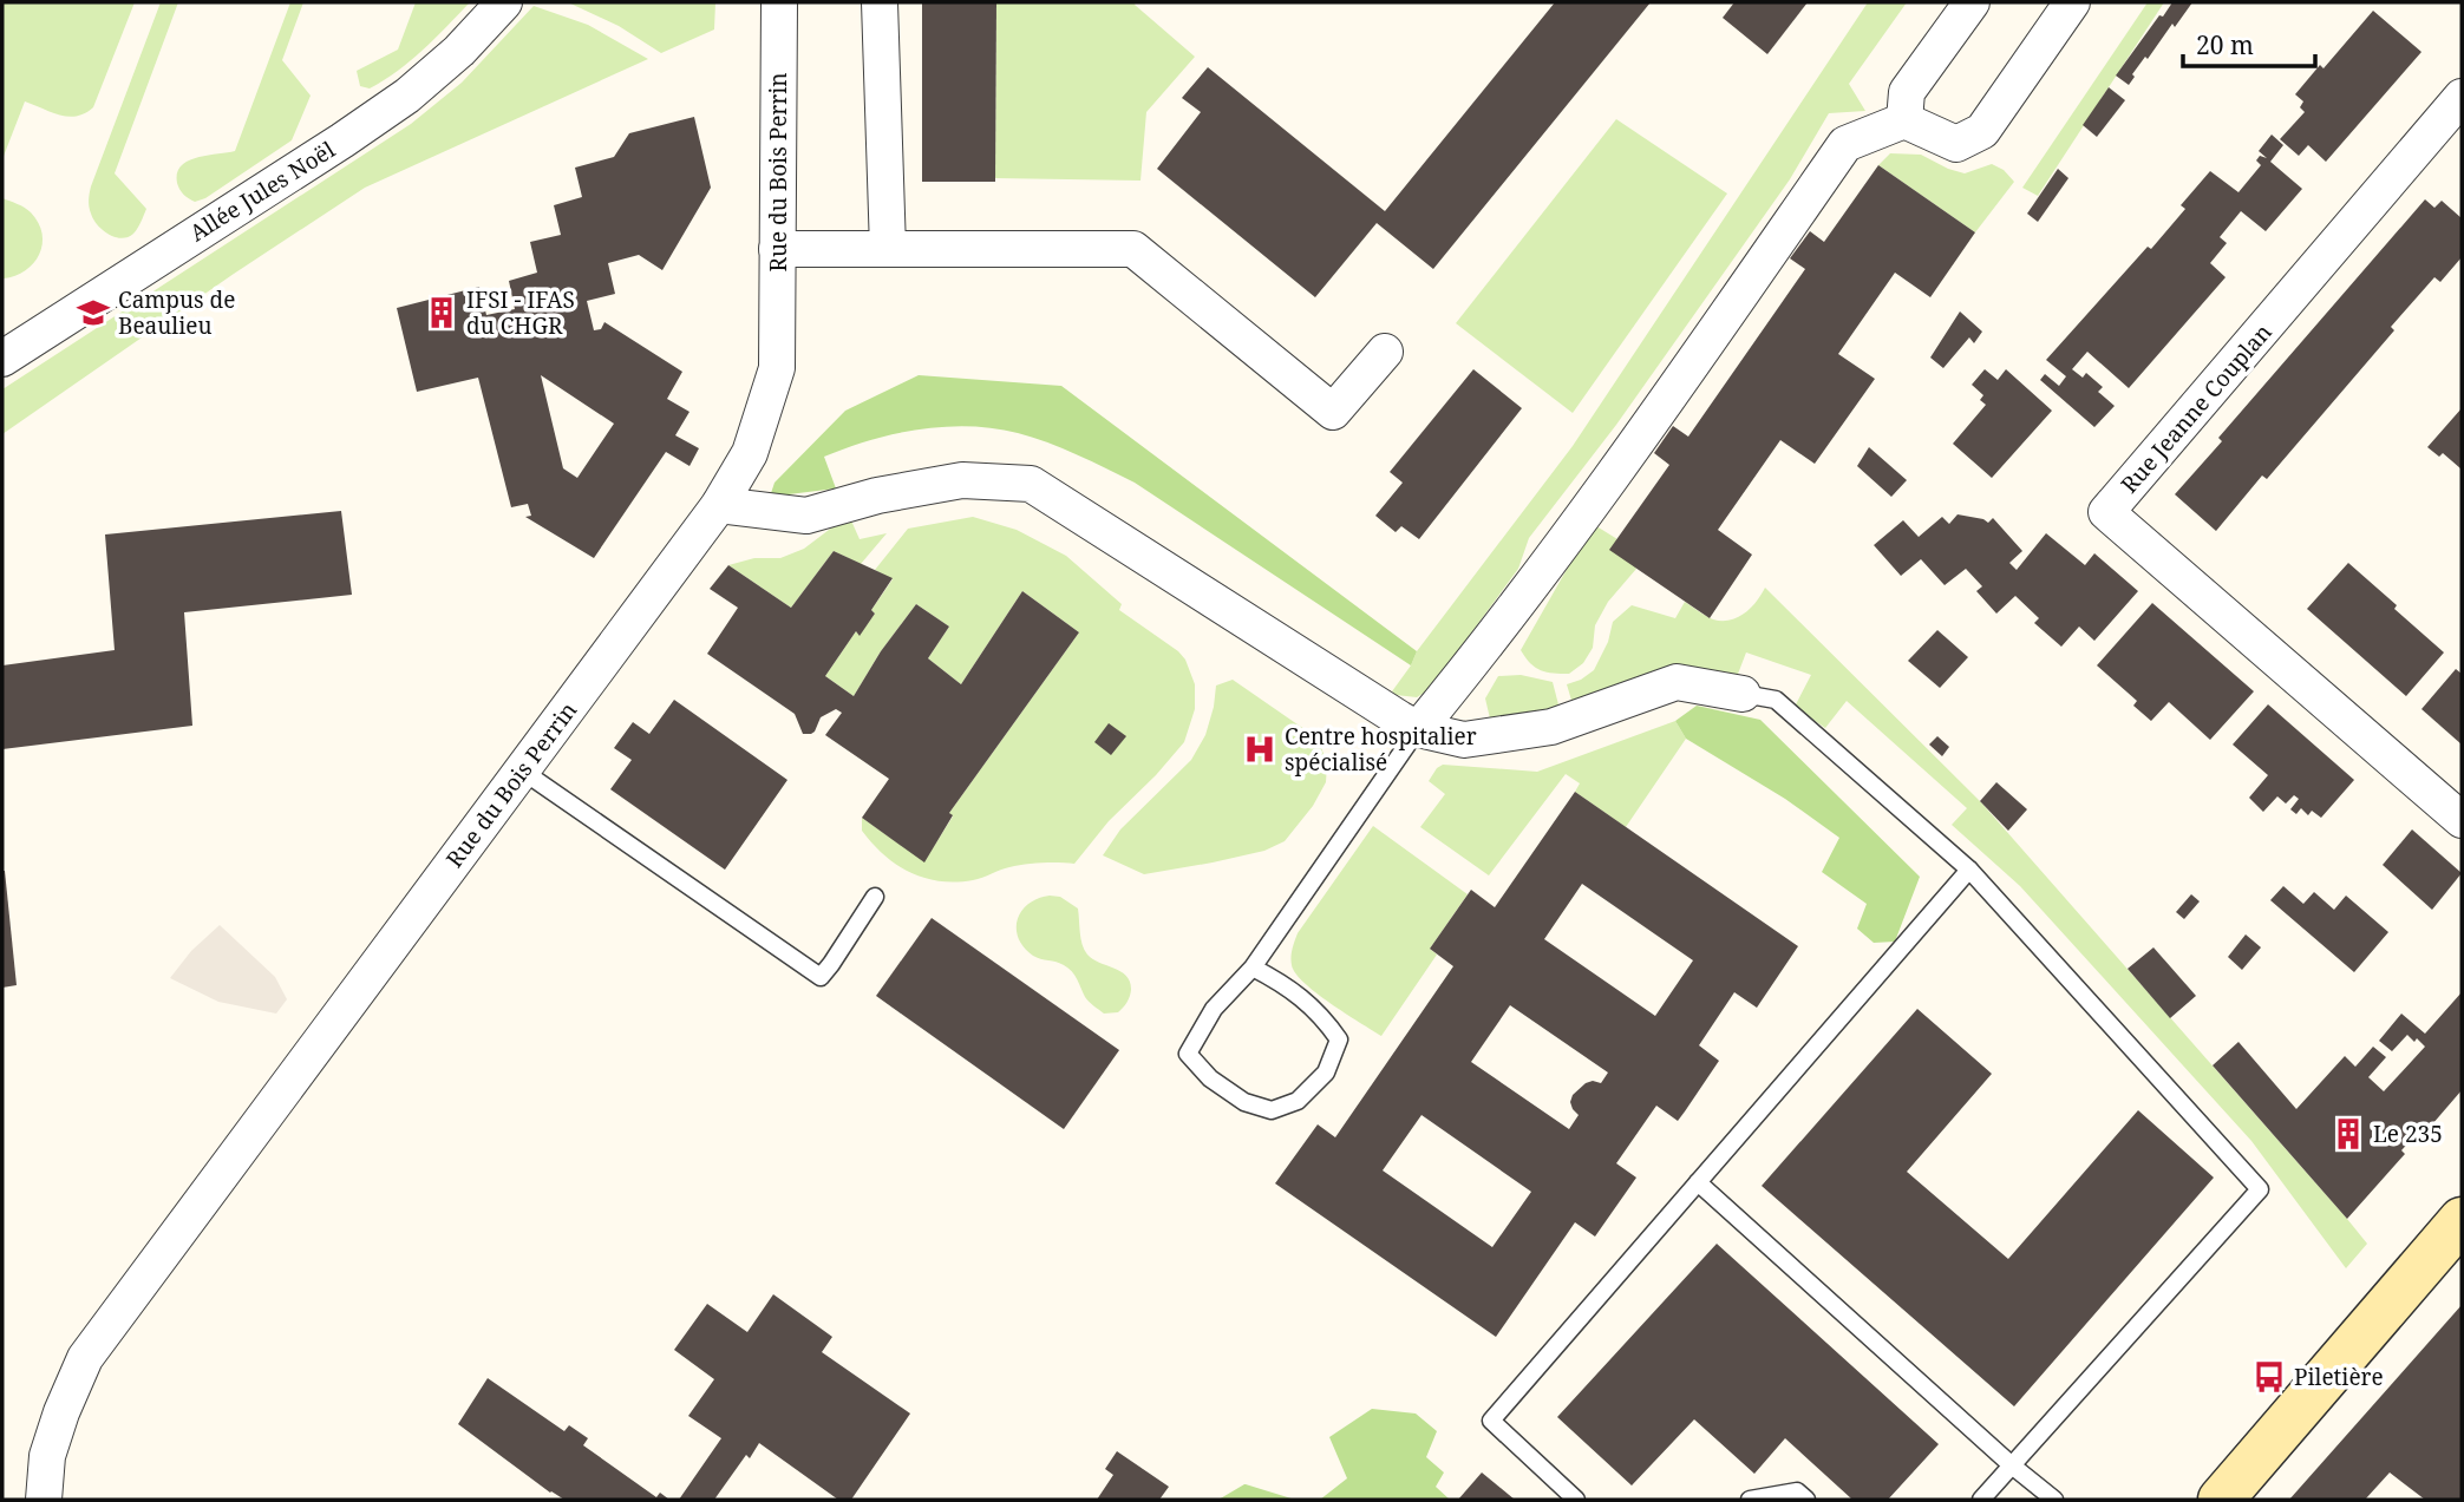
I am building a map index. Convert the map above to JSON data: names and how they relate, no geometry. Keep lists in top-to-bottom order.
{
  "streets": {
    "street": ["Rue du Bois Perrin", "Allée Jules Noël", "Rue Jeanne Couplan"]
  },
  "places": {
    "school or university": ["Campus de Beaulieu"],
    "building": ["IFSI - IFAS du CHGR", "Le 235"],
    "hospital": ["Centre hospitalier spécialisé"],
    "bus stop": ["Piletière"]
  },
  "scale_bar": "20 m"
}
